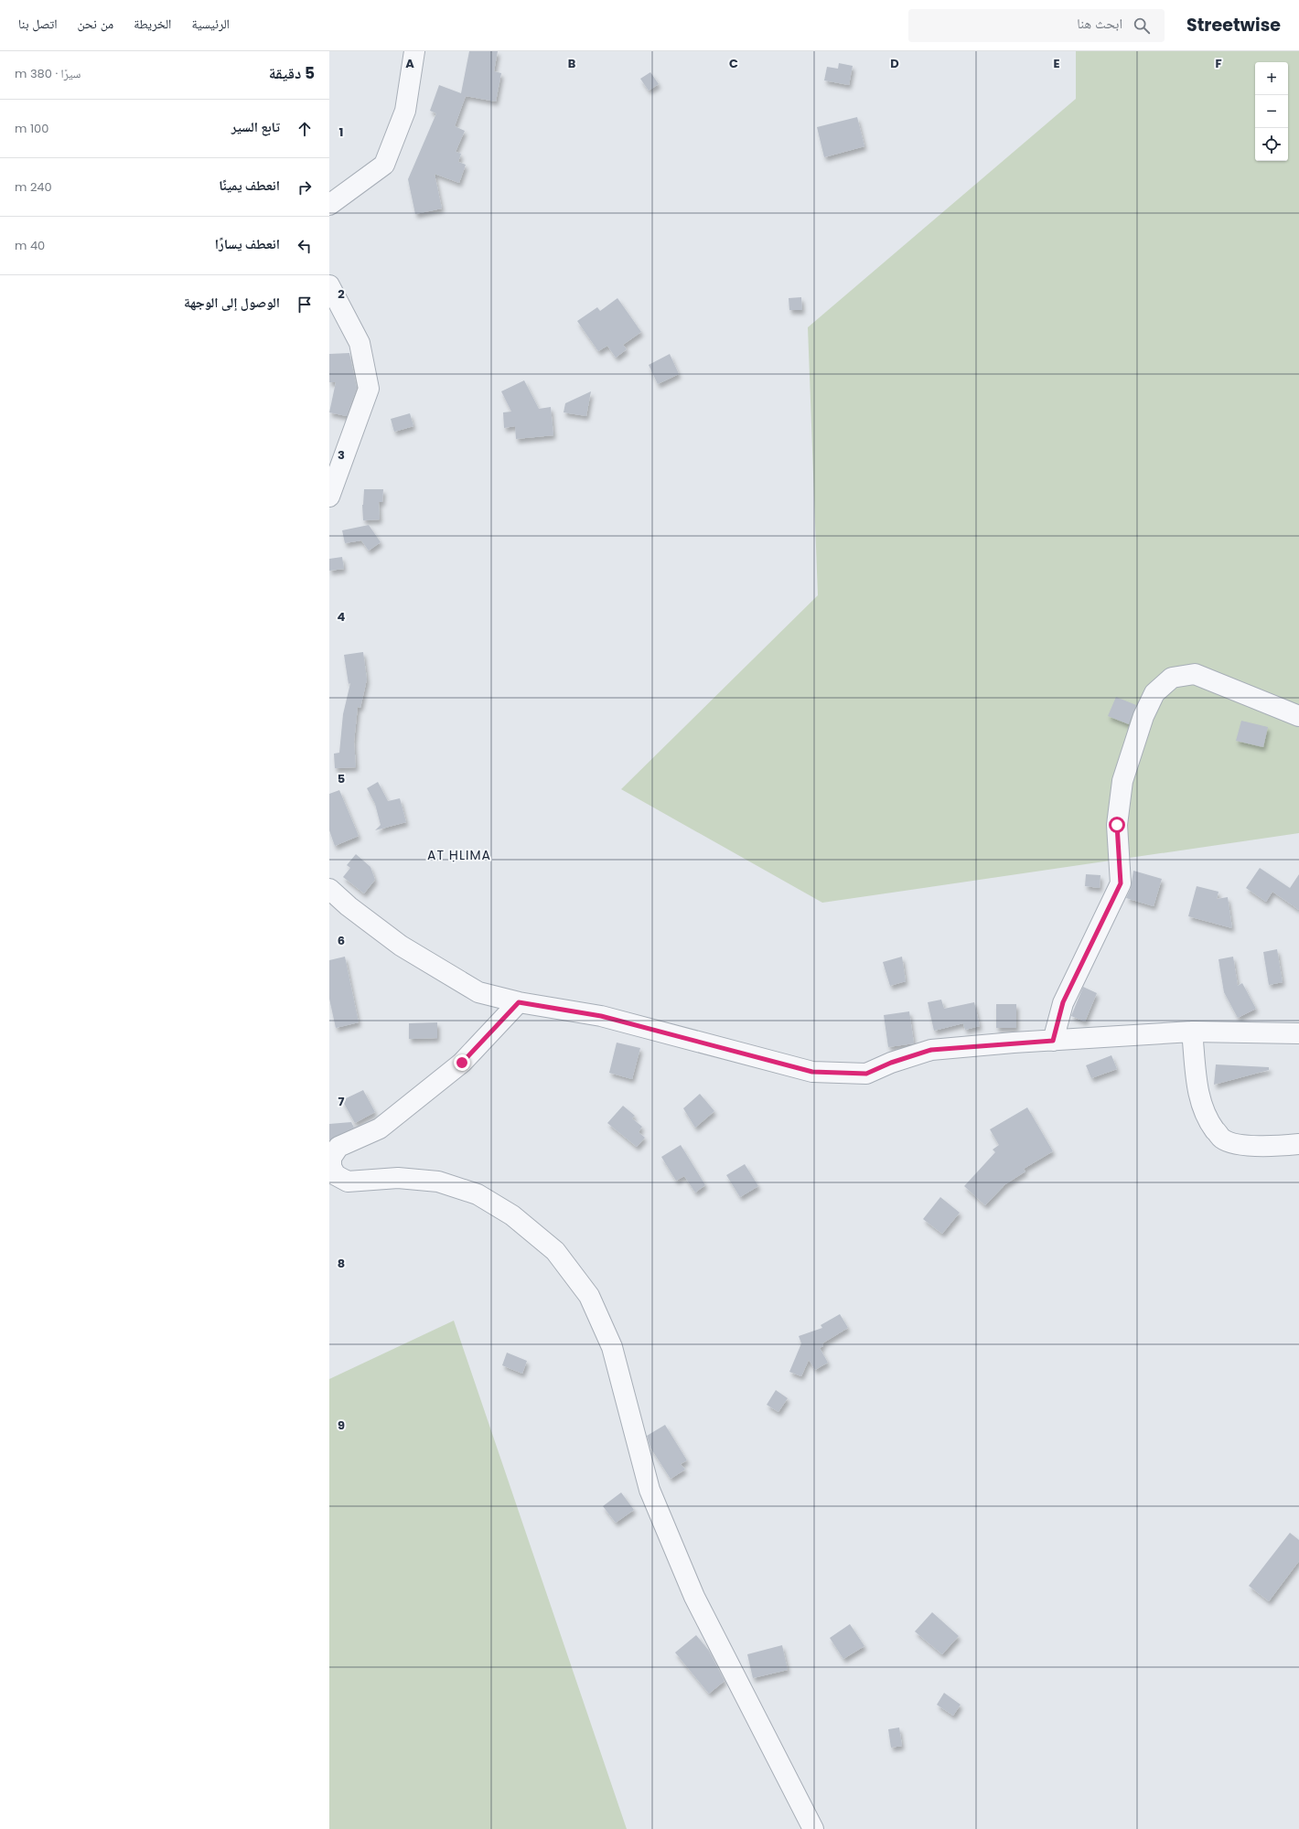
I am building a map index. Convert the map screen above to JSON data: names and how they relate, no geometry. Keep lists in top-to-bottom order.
{
  "districts": ["AT ḤLIMA"],
  "page": {
    "header": "Streetwise",
    "search": "ابحث هنا",
    "nav": [
      "الرئيسية",
      "الخريطة",
      "من نحن",
      "اتصل بنا"
    ],
    "heading": ["5 دقيقة", "سيرًا · 380 m"],
    "map_buttons": ["+", "−"],
    "list": [
      ["تابع السير", "100 m"],
      ["انعطف يمينًا", "240 m"],
      ["انعطف يسارًا", "40 m"],
      "الوصول إلى الوجهة"
    ]
  },
  "grid": {
    "columns": [
      "A",
      "B",
      "C",
      "D",
      "E",
      "F"
    ],
    "rows": [
      "1",
      "2",
      "3",
      "4",
      "5",
      "6",
      "7",
      "8",
      "9"
    ]
  }
}
